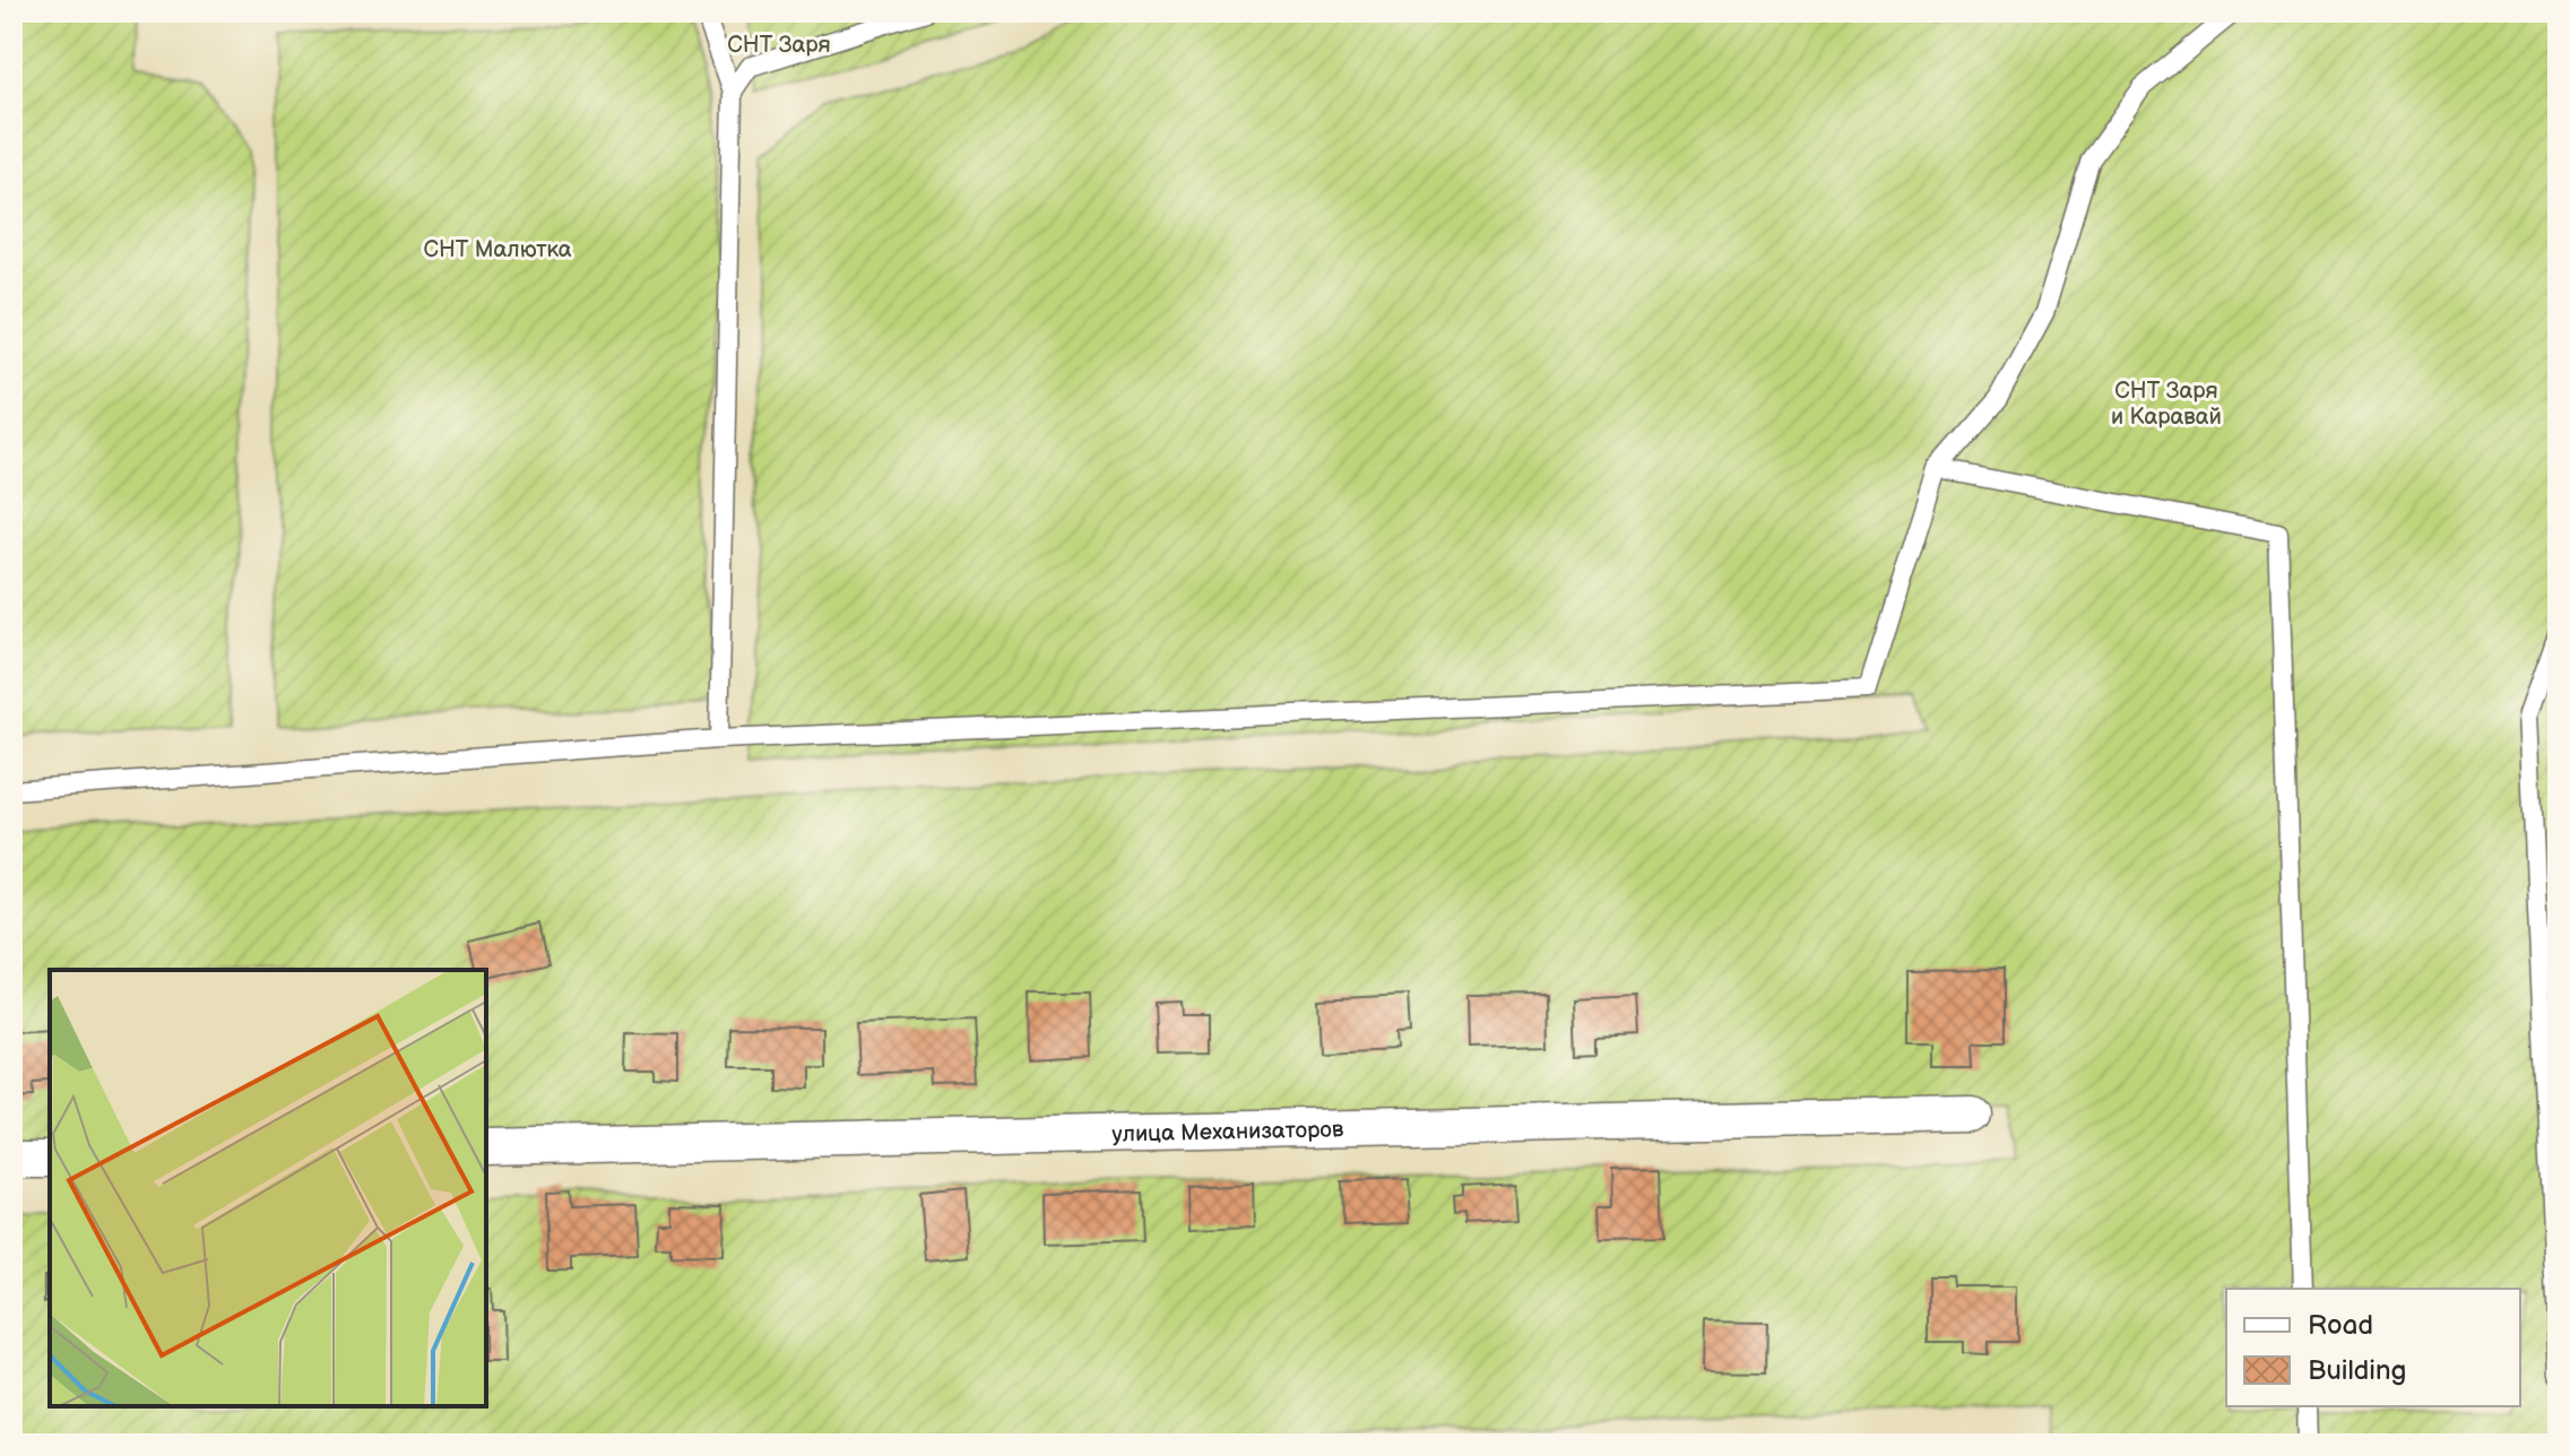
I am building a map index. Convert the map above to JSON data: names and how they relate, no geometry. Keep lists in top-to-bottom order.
{
  "streets": {
    "street": ["улица Механизаторов"]
  },
  "parks": ["СНТ Заря", "СНТ Малютка", "СНТ Заря и Каравай"],
  "legend": ["Road", "Building"]
}
